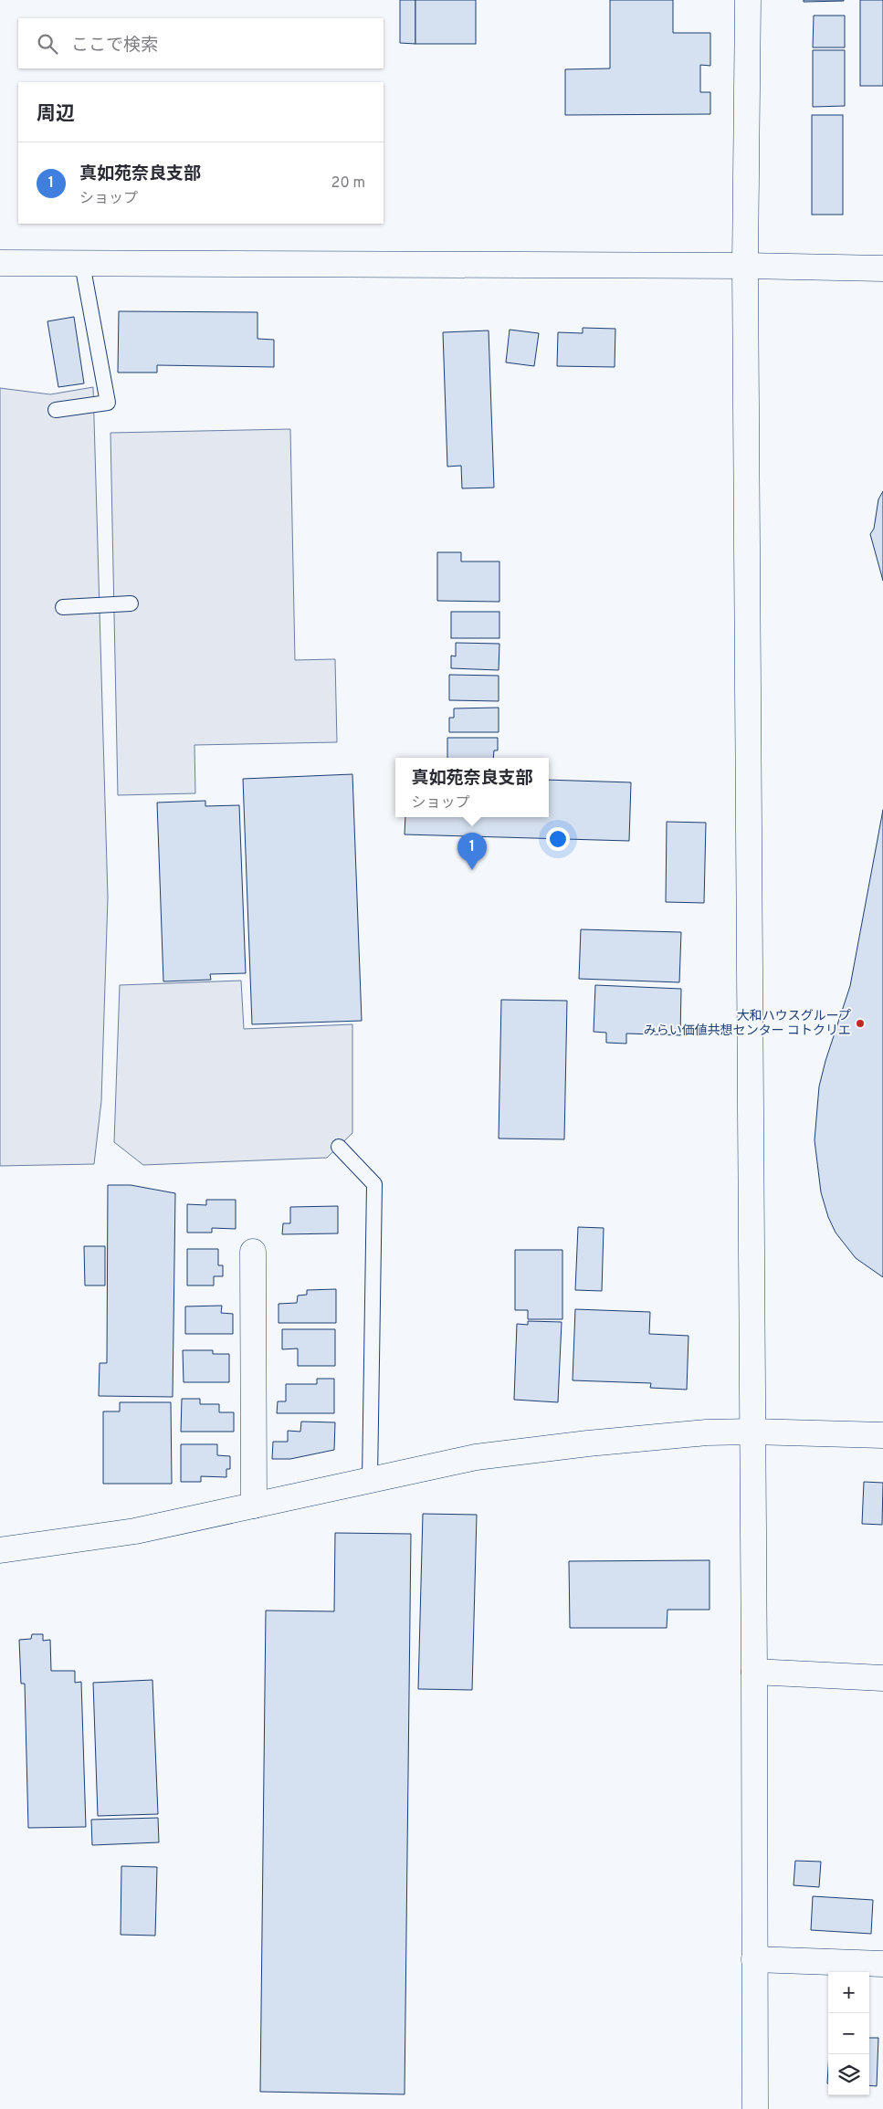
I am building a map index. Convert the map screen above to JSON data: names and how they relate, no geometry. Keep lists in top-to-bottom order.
{
  "places": ["大和ハウスグループ みらい価値共想センター コトクリエ"],
  "page": {
    "search": "ここで検索",
    "heading": "周辺",
    "list": [
      {
        "mark": "1",
        "name": "真如苑奈良支部",
        "note": "ショップ",
        "value": "20 m"
      }
    ],
    "popup": ["真如苑奈良支部", "ショップ"],
    "pins": "1",
    "map_buttons": ["+", "−"]
  }
}
